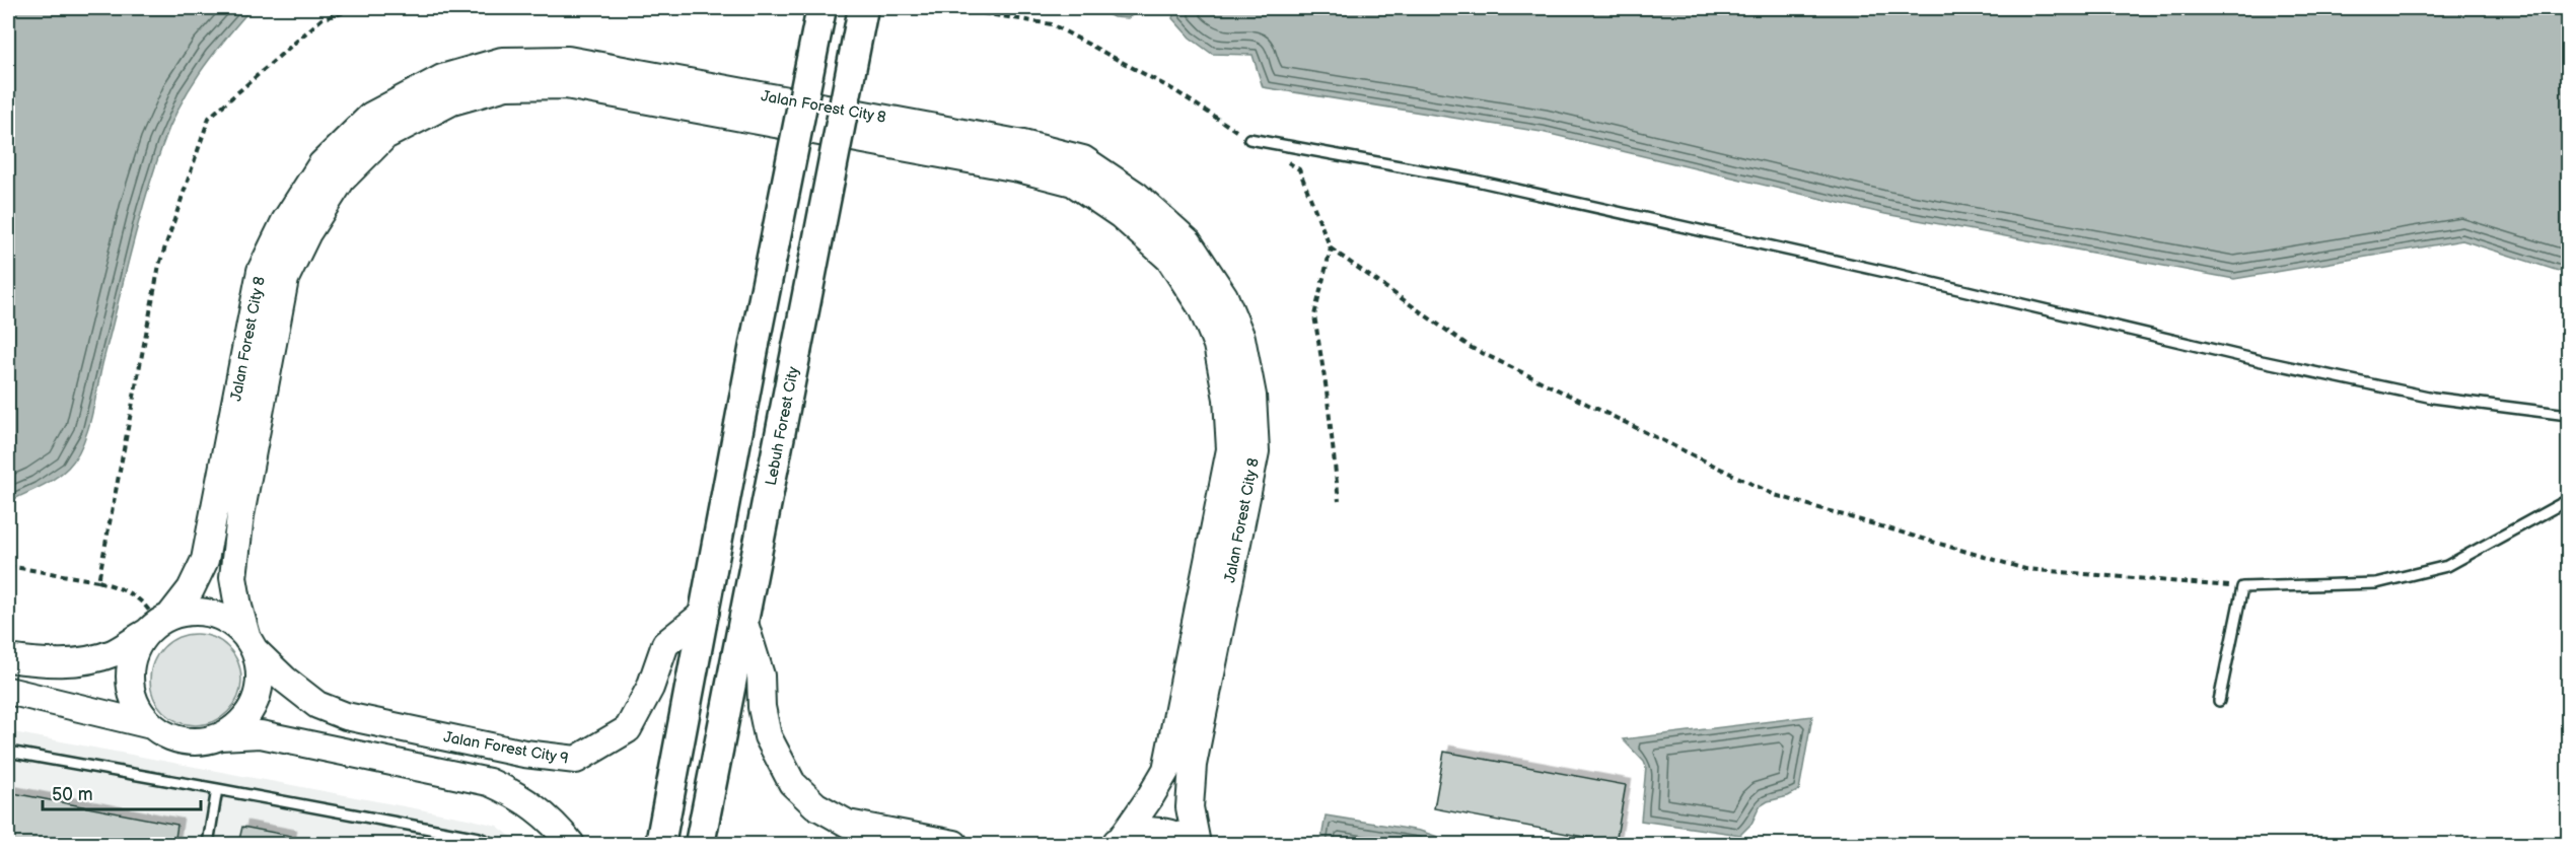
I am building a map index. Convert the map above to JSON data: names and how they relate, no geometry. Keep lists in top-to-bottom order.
{
  "streets": {
    "main road": ["Lebuh Forest City"],
    "street": ["Jalan Forest City 8", "Jalan Forest City 9"]
  },
  "crossings": [
    ["Jalan Forest City 8", "Jalan Forest City 9"]
  ],
  "scale_bar": "50 m"
}
